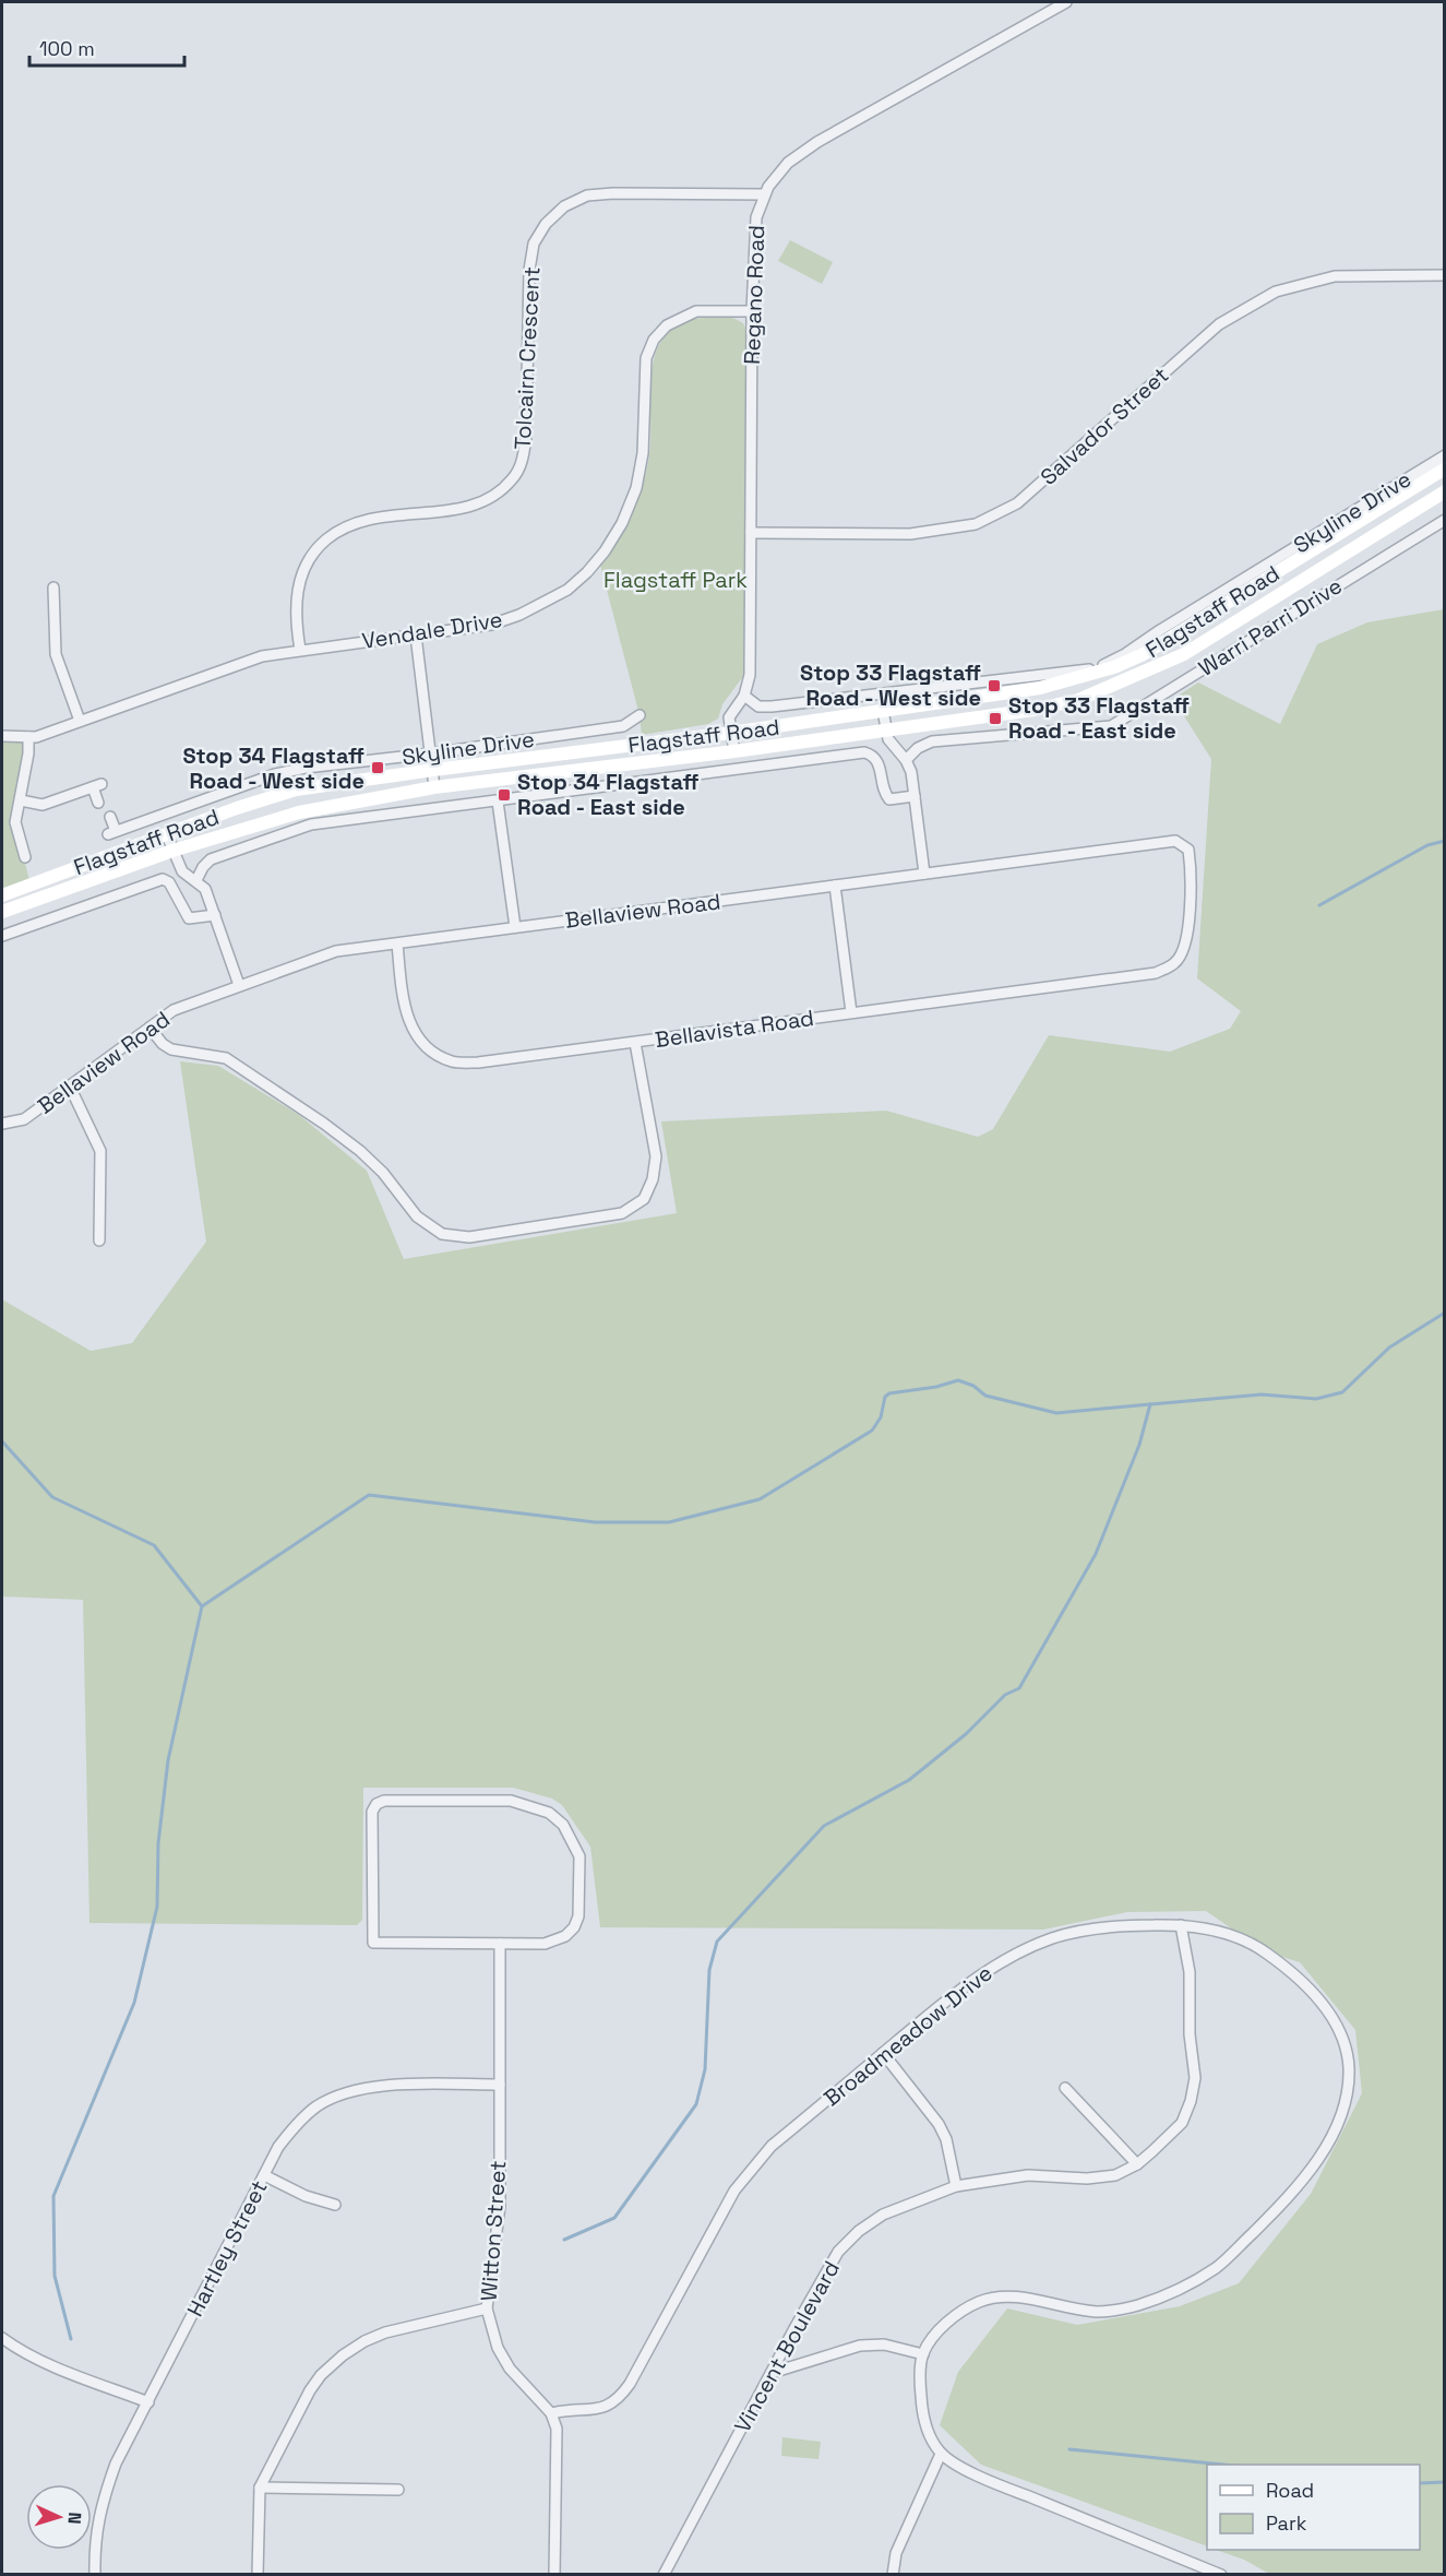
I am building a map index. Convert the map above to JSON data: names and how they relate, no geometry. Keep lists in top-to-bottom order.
{
  "streets": {
    "main road": ["Flagstaff Road"],
    "street": [
      "Regano Road",
      "Tolcairn Crescent",
      "Salvador Street",
      "Skyline Drive",
      "Warri Parri Drive",
      "Vendale Drive",
      "Bellaview Road",
      "Bellavista Road",
      "Broadmeadow Drive",
      "Witton Street",
      "Hartley Street",
      "Vincent Boulevard"
    ]
  },
  "crossings": [
    ["Regano Road", "Tolcairn Crescent"],
    ["Regano Road", "Salvador Street"],
    ["Regano Road", "Skyline Drive"],
    ["Regano Road", "Flagstaff Road"],
    ["Regano Road", "Vendale Drive"],
    ["Tolcairn Crescent", "Vendale Drive"],
    ["Bellaview Road", "Bellavista Road"],
    ["Broadmeadow Drive", "Witton Street"],
    ["Broadmeadow Drive", "Vincent Boulevard"],
    ["Witton Street", "Hartley Street"]
  ],
  "parks": ["Flagstaff Park"],
  "places": {
    "transit": [
      "Stop 33 Flagstaff Road - West side",
      "Stop 33 Flagstaff Road - East side",
      "Stop 34 Flagstaff Road - West side",
      "Stop 34 Flagstaff Road - East side"
    ]
  },
  "legend": ["Road", "Park"],
  "scale_bar": "100 m",
  "north": "right"
}
